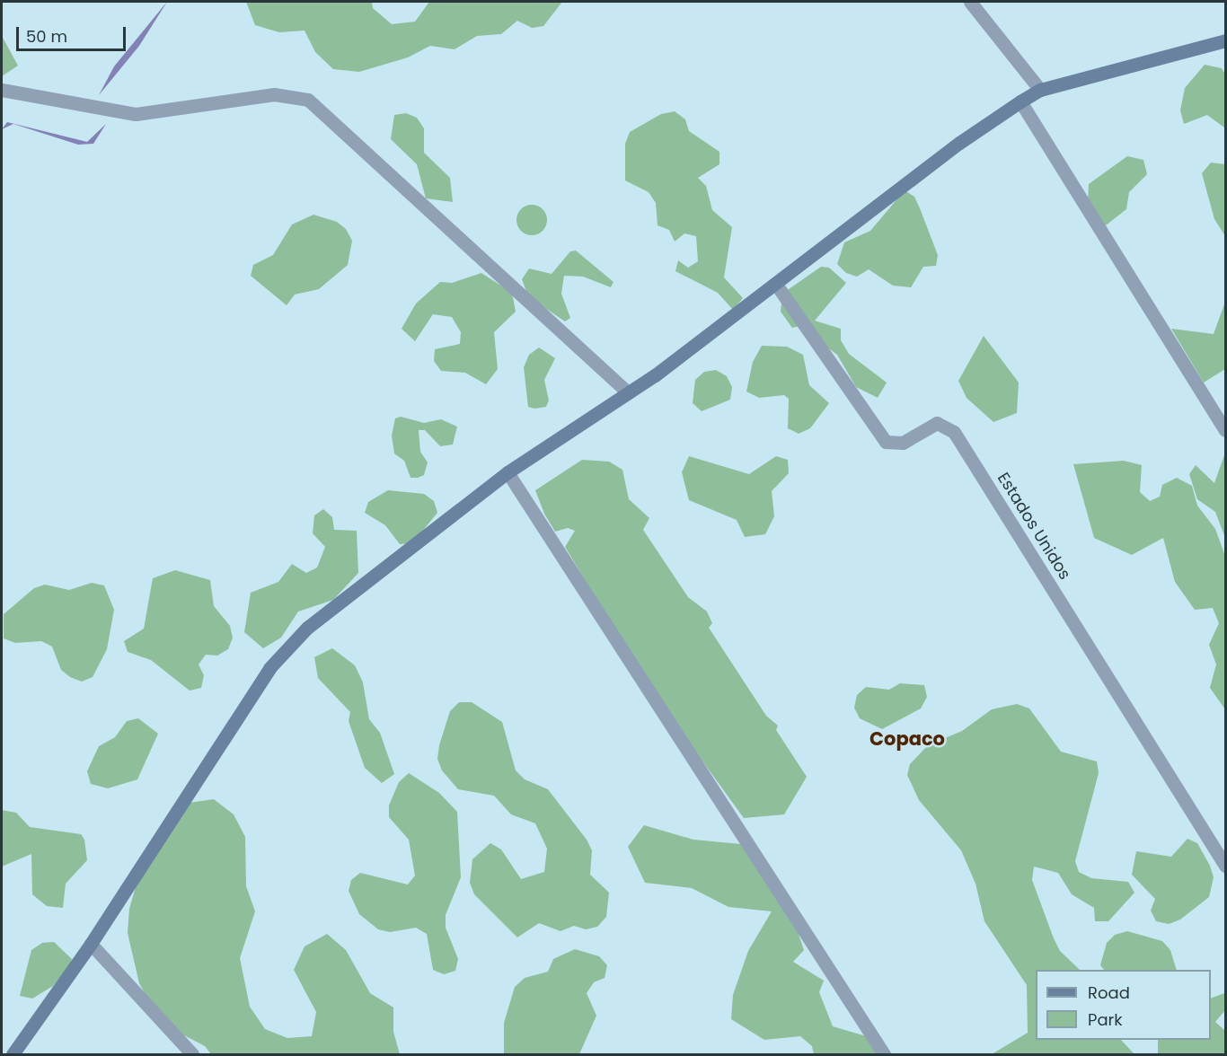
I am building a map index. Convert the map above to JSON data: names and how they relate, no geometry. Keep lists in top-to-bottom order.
{
  "streets": {
    "street": ["Estados Unidos"]
  },
  "districts": ["Copaco"],
  "legend": ["Road", "Park"],
  "scale_bar": "50 m"
}
